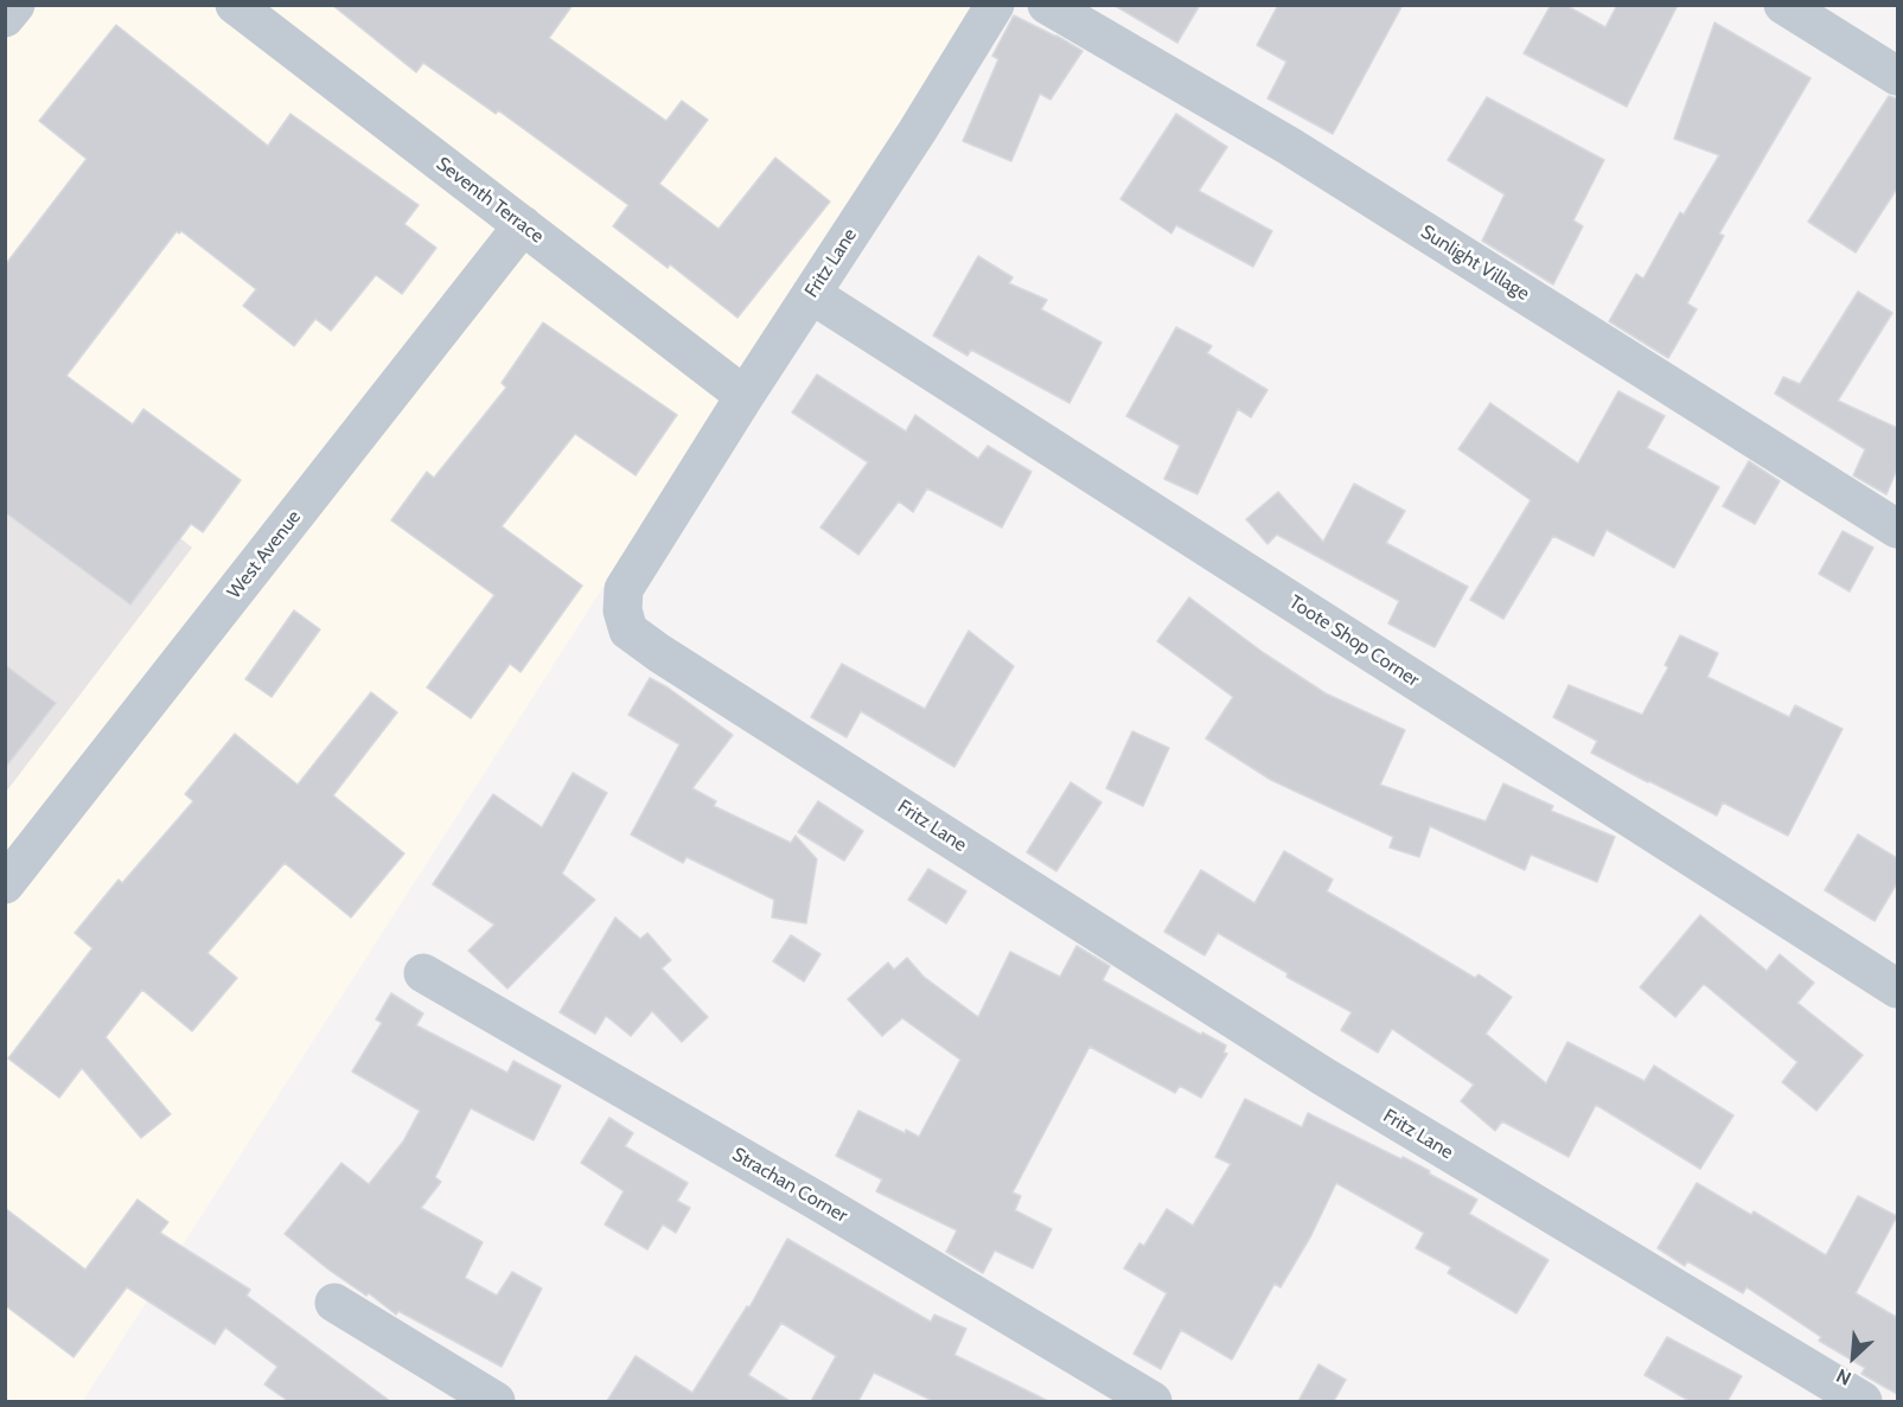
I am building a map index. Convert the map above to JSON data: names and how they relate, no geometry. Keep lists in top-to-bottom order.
{
  "streets": {
    "street": [
      "Seventh Terrace",
      "Fritz Lane",
      "Sunlight Village",
      "West Avenue",
      "Toote Shop Corner",
      "Strachan Corner"
    ]
  },
  "crossings": [
    ["Seventh Terrace", "Fritz Lane"],
    ["Seventh Terrace", "West Avenue"],
    ["Fritz Lane", "Toote Shop Corner"]
  ],
  "north": "bottom left"
}
